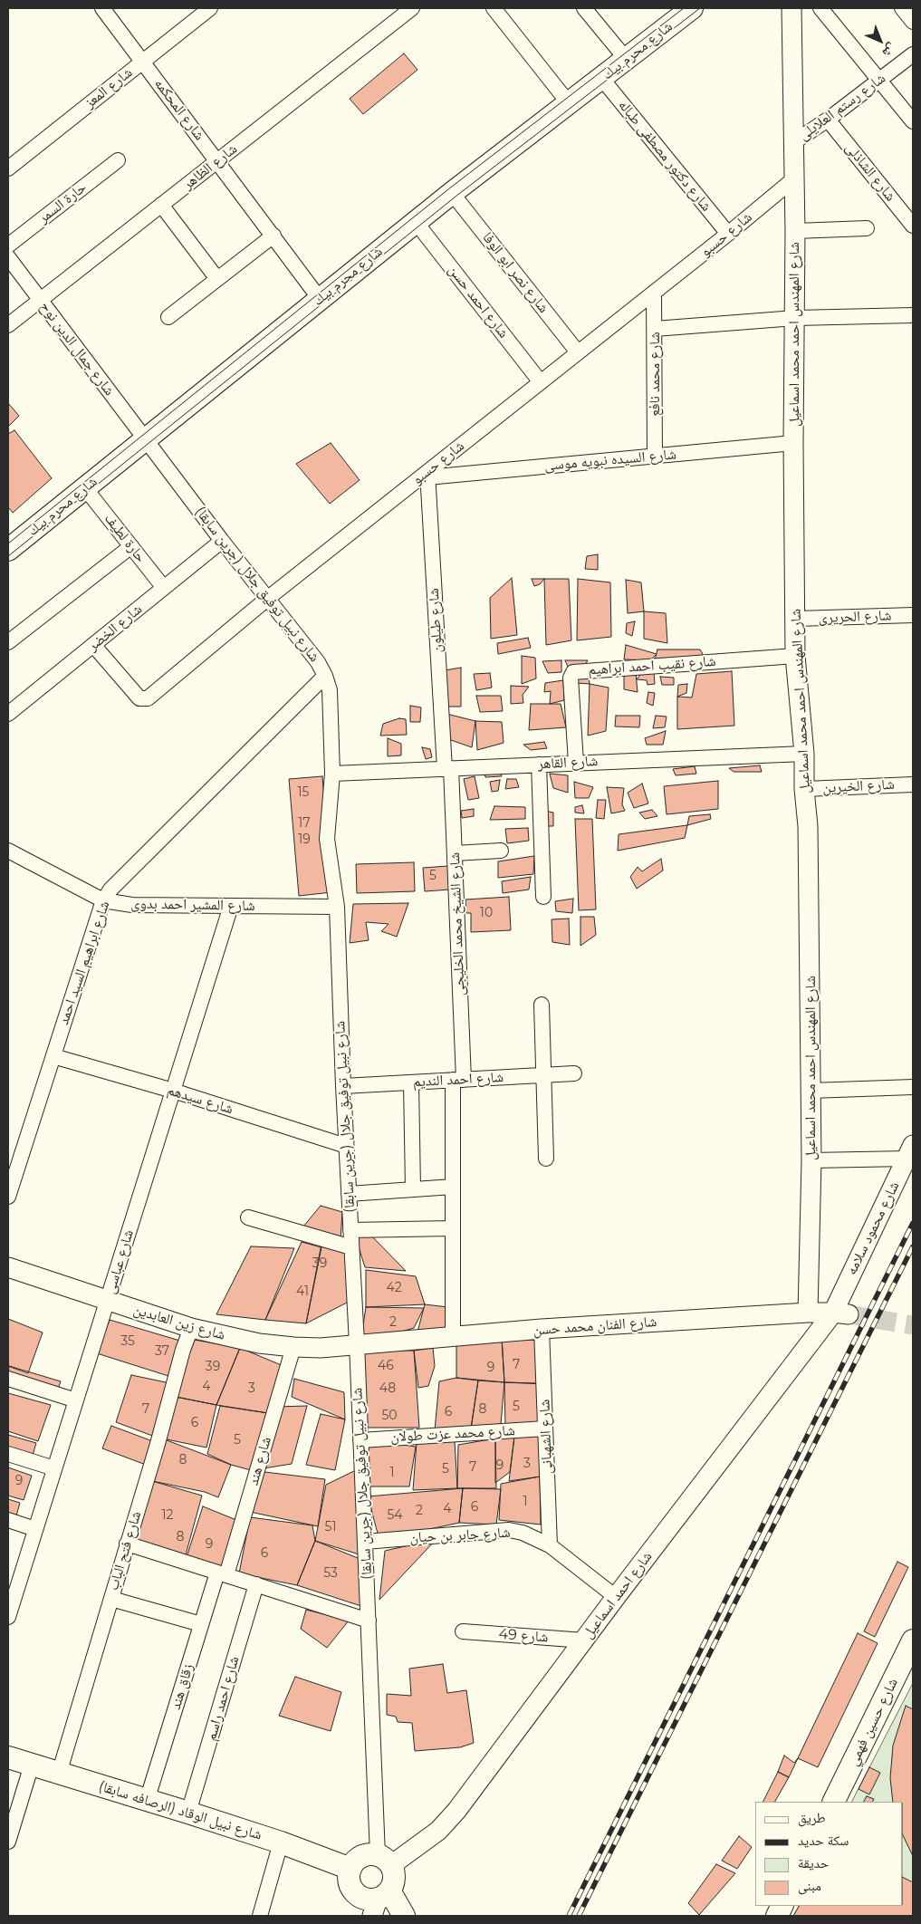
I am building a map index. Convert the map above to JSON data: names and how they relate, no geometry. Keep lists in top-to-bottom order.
{
  "streets": {
    "main road": ["شارع محرم بيك", "شارع حسين فهمي", "شارع نبيل الوقاد (الرصافه سابقا)"],
    "street": [
      "شارع المعز",
      "شارع رستم العلايلى",
      "شارع المحكمه",
      "شارع دكتور مصطفى طباله",
      "شارع الظاهر",
      "شارع الشاذلى",
      "حارة السمر",
      "شارع حسبو",
      "شارع نصر ابو الوفا",
      "شارع احمد حسن",
      "شارع المهندس احمد محمد اسماعيل",
      "شارع جمال الدين نوح",
      "شارع محمد نافع",
      "شارع السيده نبويه موسى",
      "حارة لطيف",
      "شارع نبيل توفيق جلال (جرين سابقا)",
      "شارع الحريرى",
      "شارع طيلون",
      "شارع الخضر",
      "شارع نقيب احمد ابراهيم",
      "شارع القاهر",
      "شارع الخيرين",
      "شارع المشير احمد بدوى",
      "شارع الشيخ محمد الخليجى",
      "شارع ابراهيم السيد احمد",
      "شارع احمد النديم",
      "شارع سيدهم",
      "شارع محمود سلامه",
      "شارع عباسى",
      "شارع زين العابدين",
      "شارع الفنان محمد حسن",
      "شارع محمد عزت طولان",
      "شارع الشهبانى",
      "شارع هند",
      "شارع جابر بن حيان",
      "شارع فتح الباب",
      "شارع احمد اسماعيل",
      "شارع 49",
      "زقاق هند",
      "شارع احمد راسم"
    ]
  },
  "crossings": [
    ["شارع محرم بيك", "شارع المحكمه"],
    ["شارع محرم بيك", "شارع دكتور مصطفى طباله"],
    ["شارع محرم بيك", "شارع نصر ابو الوفا"],
    ["شارع محرم بيك", "شارع احمد حسن"],
    ["شارع محرم بيك", "شارع جمال الدين نوح"],
    ["شارع محرم بيك", "حارة لطيف"],
    ["شارع محرم بيك", "شارع نبيل توفيق جلال (جرين سابقا)"],
    ["شارع المعز", "شارع المحكمه"],
    ["شارع رستم العلايلى", "شارع الشاذلى"],
    ["شارع رستم العلايلى", "شارع المهندس احمد محمد اسماعيل"],
    ["شارع المحكمه", "شارع الظاهر"],
    ["شارع دكتور مصطفى طباله", "شارع حسبو"],
    ["شارع الظاهر", "شارع جمال الدين نوح"],
    ["شارع حسبو", "شارع نصر ابو الوفا"],
    ["شارع حسبو", "شارع احمد حسن"],
    ["شارع حسبو", "شارع المهندس احمد محمد اسماعيل"],
    ["شارع حسبو", "شارع محمد نافع"],
    ["شارع حسبو", "شارع السيده نبويه موسى"],
    ["شارع حسبو", "شارع نبيل توفيق جلال (جرين سابقا)"],
    ["شارع حسبو", "شارع طيلون"],
    ["شارع حسبو", "شارع الخضر"],
    ["شارع المهندس احمد محمد اسماعيل", "شارع السيده نبويه موسى"],
    ["شارع المهندس احمد محمد اسماعيل", "شارع الحريرى"],
    ["شارع المهندس احمد محمد اسماعيل", "شارع نقيب احمد ابراهيم"],
    ["شارع المهندس احمد محمد اسماعيل", "شارع القاهر"],
    ["شارع المهندس احمد محمد اسماعيل", "شارع الخيرين"],
    ["شارع المهندس احمد محمد اسماعيل", "شارع الفنان محمد حسن"],
    ["شارع جمال الدين نوح", "شارع نبيل توفيق جلال (جرين سابقا)"],
    ["شارع محمد نافع", "شارع السيده نبويه موسى"],
    ["شارع السيده نبويه موسى", "شارع طيلون"],
    ["حارة لطيف", "شارع الخضر"],
    ["شارع نبيل توفيق جلال (جرين سابقا)", "شارع الخضر"],
    ["شارع نبيل توفيق جلال (جرين سابقا)", "شارع القاهر"],
    ["شارع نبيل توفيق جلال (جرين سابقا)", "شارع المشير احمد بدوى"],
    ["شارع نبيل توفيق جلال (جرين سابقا)", "شارع ابراهيم السيد احمد"],
    ["شارع نبيل توفيق جلال (جرين سابقا)", "شارع احمد النديم"],
    ["شارع نبيل توفيق جلال (جرين سابقا)", "شارع سيدهم"],
    ["شارع نبيل توفيق جلال (جرين سابقا)", "شارع زين العابدين"],
    ["شارع نبيل توفيق جلال (جرين سابقا)", "شارع الفنان محمد حسن"],
    ["شارع نبيل توفيق جلال (جرين سابقا)", "شارع محمد عزت طولان"],
    ["شارع نبيل توفيق جلال (جرين سابقا)", "شارع جابر بن حيان"],
    ["شارع نبيل توفيق جلال (جرين سابقا)", "شارع احمد اسماعيل"],
    ["شارع نبيل توفيق جلال (جرين سابقا)", "شارع نبيل الوقاد (الرصافه سابقا)"],
    ["شارع طيلون", "شارع القاهر"],
    ["شارع طيلون", "شارع الشيخ محمد الخليجى"],
    ["شارع نقيب احمد ابراهيم", "شارع القاهر"],
    ["شارع القاهر", "شارع الشيخ محمد الخليجى"],
    ["شارع المشير احمد بدوى", "شارع ابراهيم السيد احمد"],
    ["شارع المشير احمد بدوى", "شارع عباسى"],
    ["شارع الشيخ محمد الخليجى", "شارع احمد النديم"],
    ["شارع الشيخ محمد الخليجى", "شارع الفنان محمد حسن"],
    ["شارع ابراهيم السيد احمد", "شارع سيدهم"],
    ["شارع سيدهم", "شارع عباسى"],
    ["شارع محمود سلامه", "شارع الفنان محمد حسن"],
    ["شارع محمود سلامه", "شارع احمد اسماعيل"],
    ["شارع عباسى", "شارع زين العابدين"],
    ["شارع زين العابدين", "شارع الفنان محمد حسن"],
    ["شارع زين العابدين", "شارع هند"],
    ["شارع زين العابدين", "شارع فتح الباب"],
    ["شارع الفنان محمد حسن", "شارع الشهبانى"],
    ["شارع الفنان محمد حسن", "شارع احمد اسماعيل"],
    ["شارع محمد عزت طولان", "شارع الشهبانى"],
    ["شارع الشهبانى", "شارع جابر بن حيان"],
    ["شارع هند", "زقاق هند"],
    ["شارع جابر بن حيان", "شارع احمد اسماعيل"],
    ["شارع فتح الباب", "شارع نبيل الوقاد (الرصافه سابقا)"],
    ["شارع احمد اسماعيل", "شارع 49"],
    ["شارع احمد اسماعيل", "شارع نبيل الوقاد (الرصافه سابقا)"],
    ["زقاق هند", "شارع نبيل الوقاد (الرصافه سابقا)"],
    ["شارع احمد راسم", "شارع نبيل الوقاد (الرصافه سابقا)"]
  ],
  "house_numbers": [
    "15",
    "17",
    "19",
    "5",
    "10",
    "39",
    "42",
    "41",
    "2",
    "35",
    "37",
    "7",
    "46",
    "39",
    "9",
    "4",
    "3",
    "48",
    "5",
    "7",
    "8",
    "6",
    "50",
    "6",
    "5",
    "8",
    "3",
    "9",
    "7",
    "5",
    "1",
    "9",
    "1",
    "6",
    "4",
    "2",
    "12",
    "54",
    "51",
    "8",
    "9",
    "6",
    "53"
  ],
  "legend": [
    "طريق",
    "سكة حديد",
    "حديقة",
    "مبنى"
  ],
  "north": "bottom right"
}
